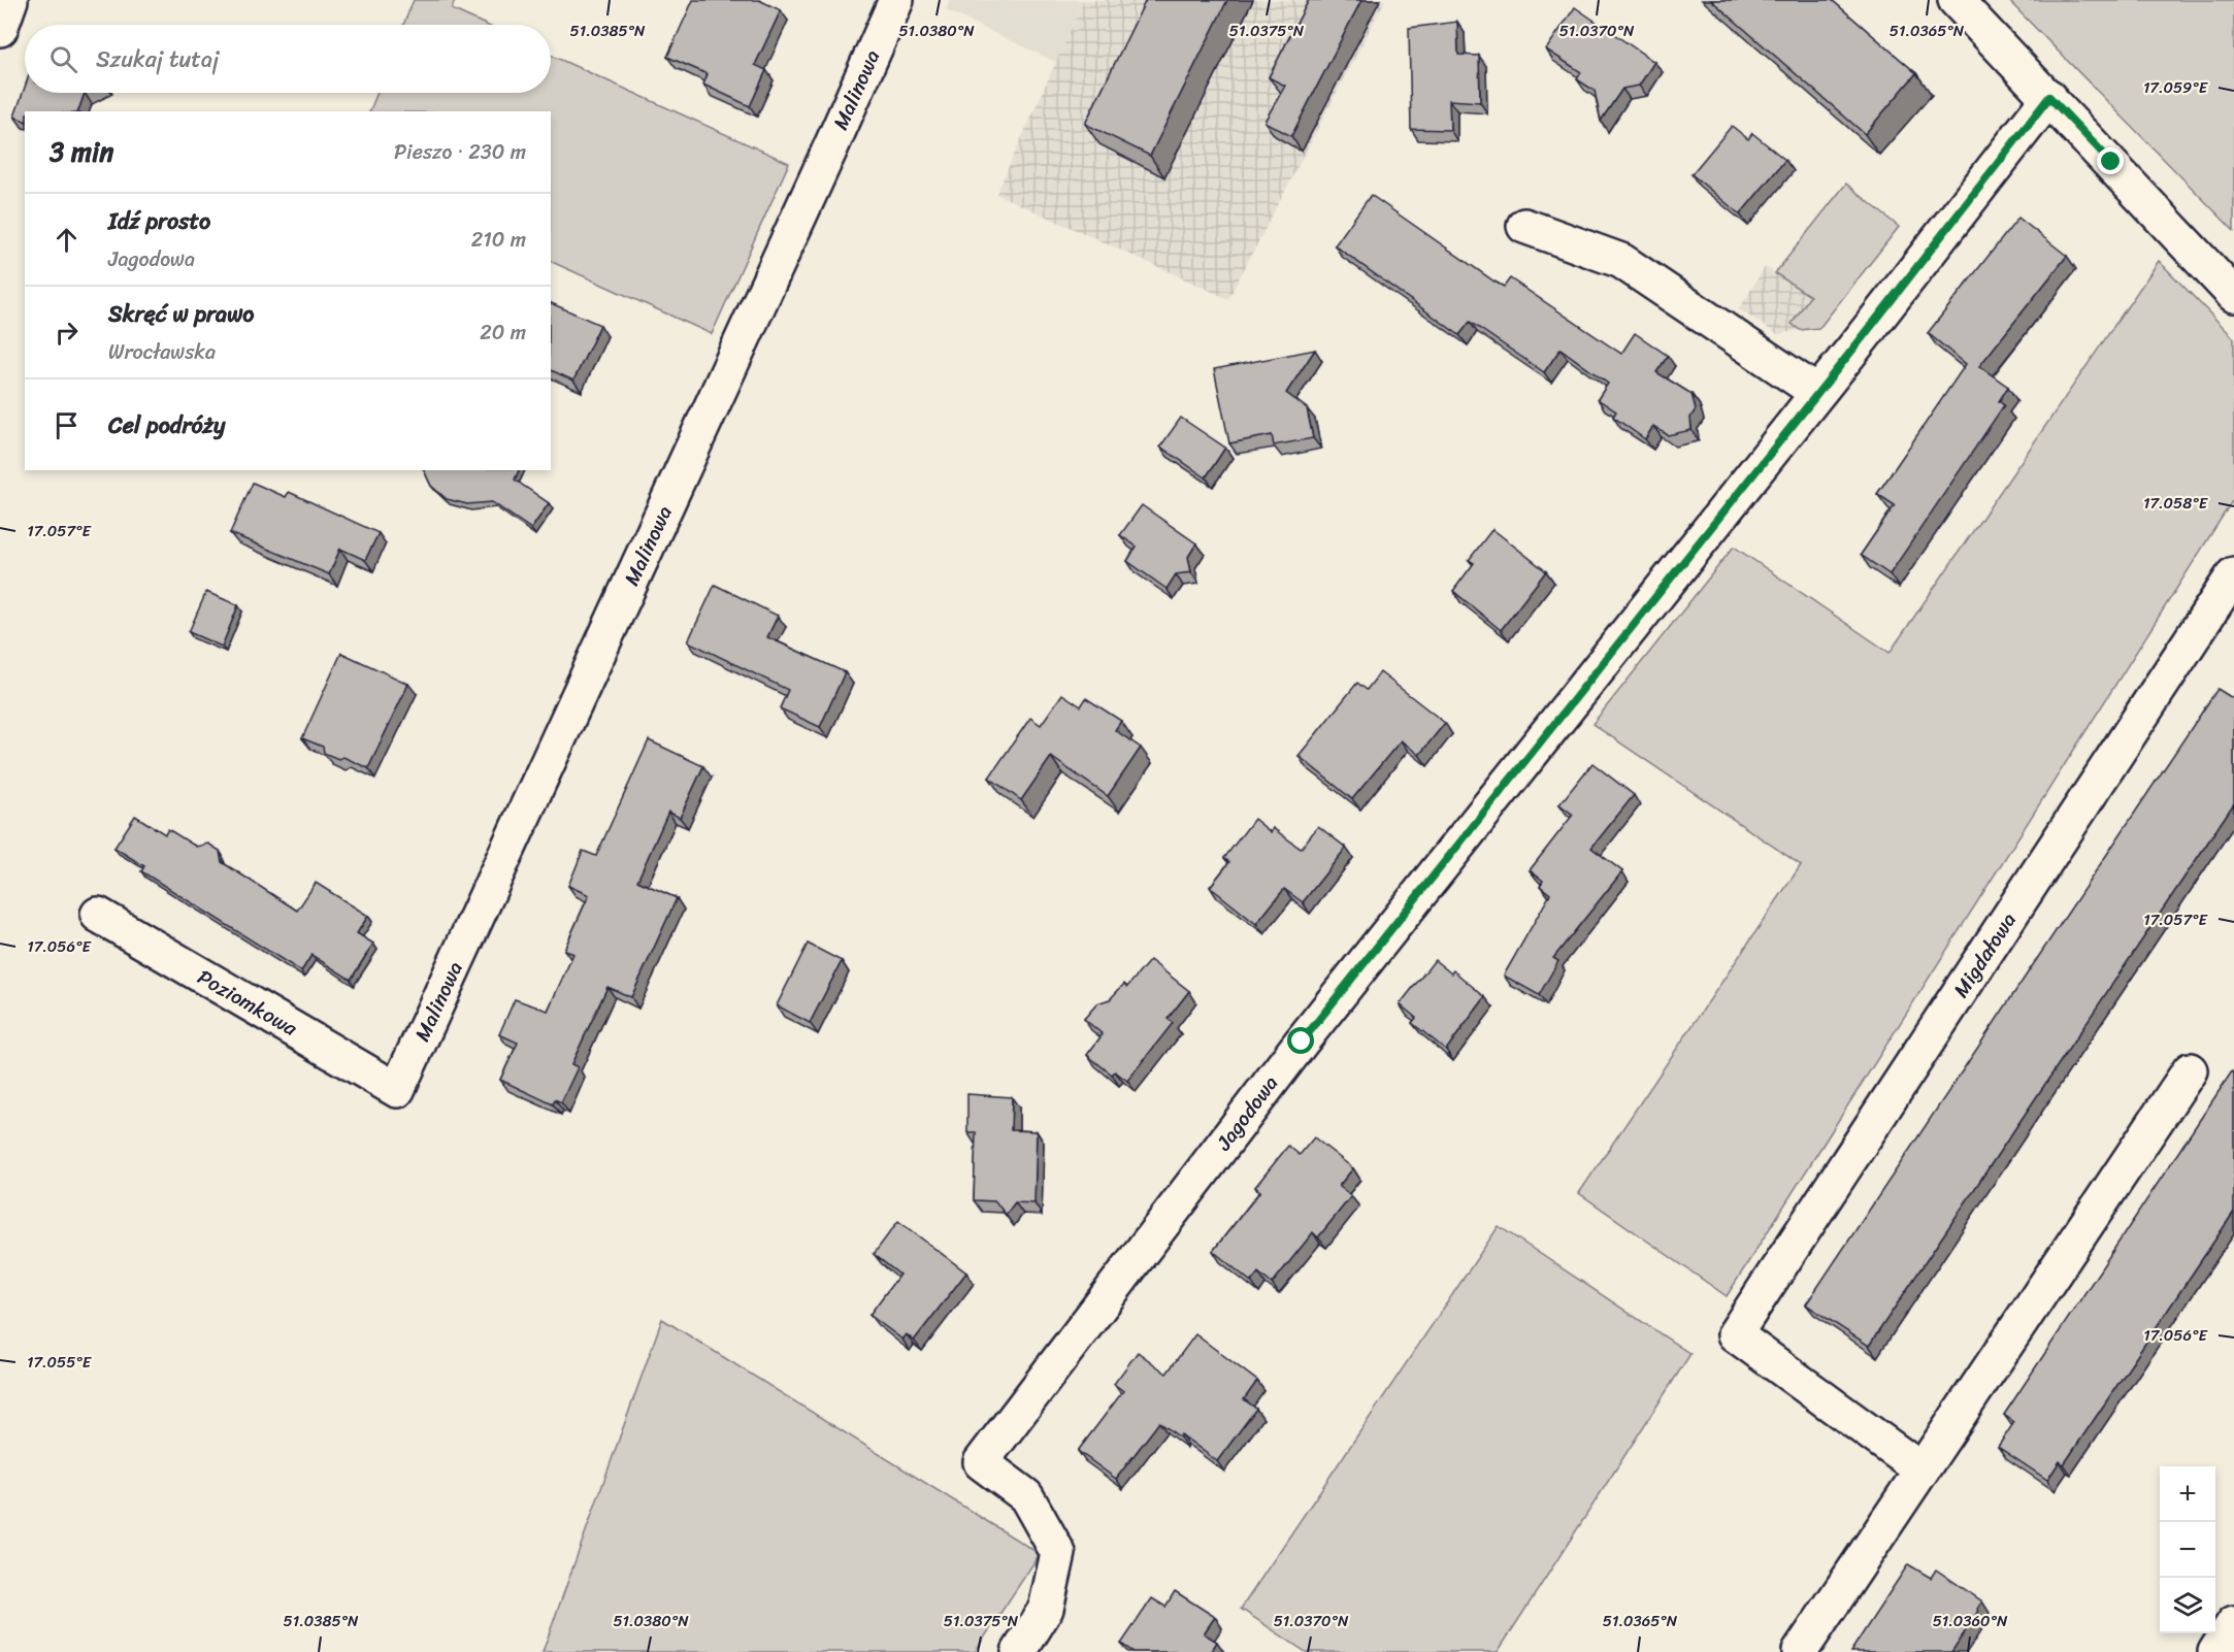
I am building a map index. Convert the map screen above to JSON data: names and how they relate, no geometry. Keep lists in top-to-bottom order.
{
  "streets": {
    "street": [
      "Malinowa",
      "Migdałowa",
      "Poziomkowa",
      "Jagodowa"
    ]
  },
  "crossings": [
    ["Malinowa", "Poziomkowa"]
  ],
  "page": {
    "search": "Szukaj tutaj",
    "heading": ["3 min", "Pieszo · 230 m"],
    "list": [
      ["Idź prosto", "Jagodowa", "210 m"],
      ["Skręć w prawo", "Wrocławska", "20 m"],
      "Cel podróży"
    ],
    "map_buttons": ["+", "−"]
  },
  "coordinates": [
    "51.0385°N",
    "51.0380°N",
    "51.0375°N",
    "51.0370°N",
    "51.0365°N",
    "17.059°E",
    "17.058°E",
    "17.057°E",
    "17.056°E",
    "17.055°E",
    "51.0360°N"
  ]
}
